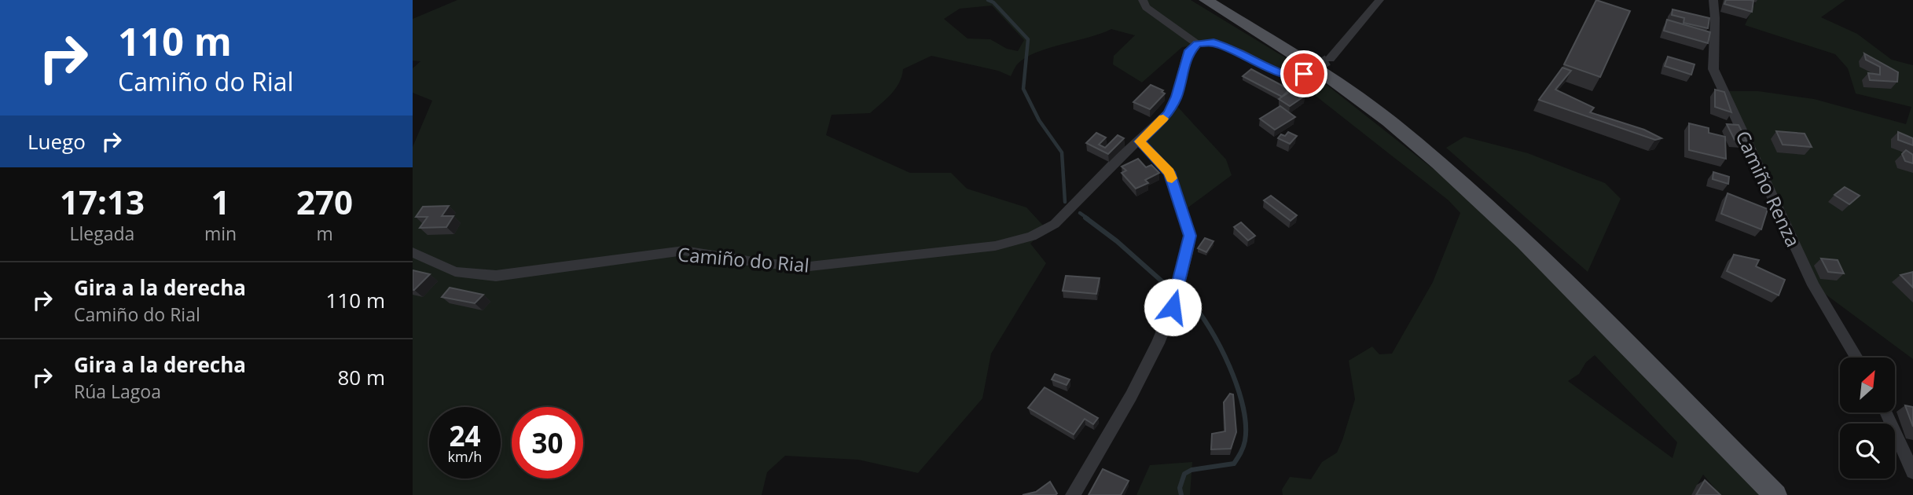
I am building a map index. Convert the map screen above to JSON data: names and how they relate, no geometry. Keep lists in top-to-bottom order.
{
  "streets": {
    "street": ["Camiño Renza", "Camiño do Rial"]
  },
  "north": "top right",
  "page": {
    "turn": ["110 m", "Camiño do Rial"],
    "then": "Luego",
    "eta": [
      "17:13",
      "Llegada",
      "1",
      "min",
      "270",
      "m"
    ],
    "list": [
      {
        "name": "Gira a la derecha",
        "note": "Camiño do Rial",
        "value": "110 m"
      },
      {
        "name": "Gira a la derecha",
        "note": "Rúa Lagoa",
        "value": "80 m"
      }
    ],
    "speed": "24 km/h",
    "limit": "30"
  }
}
